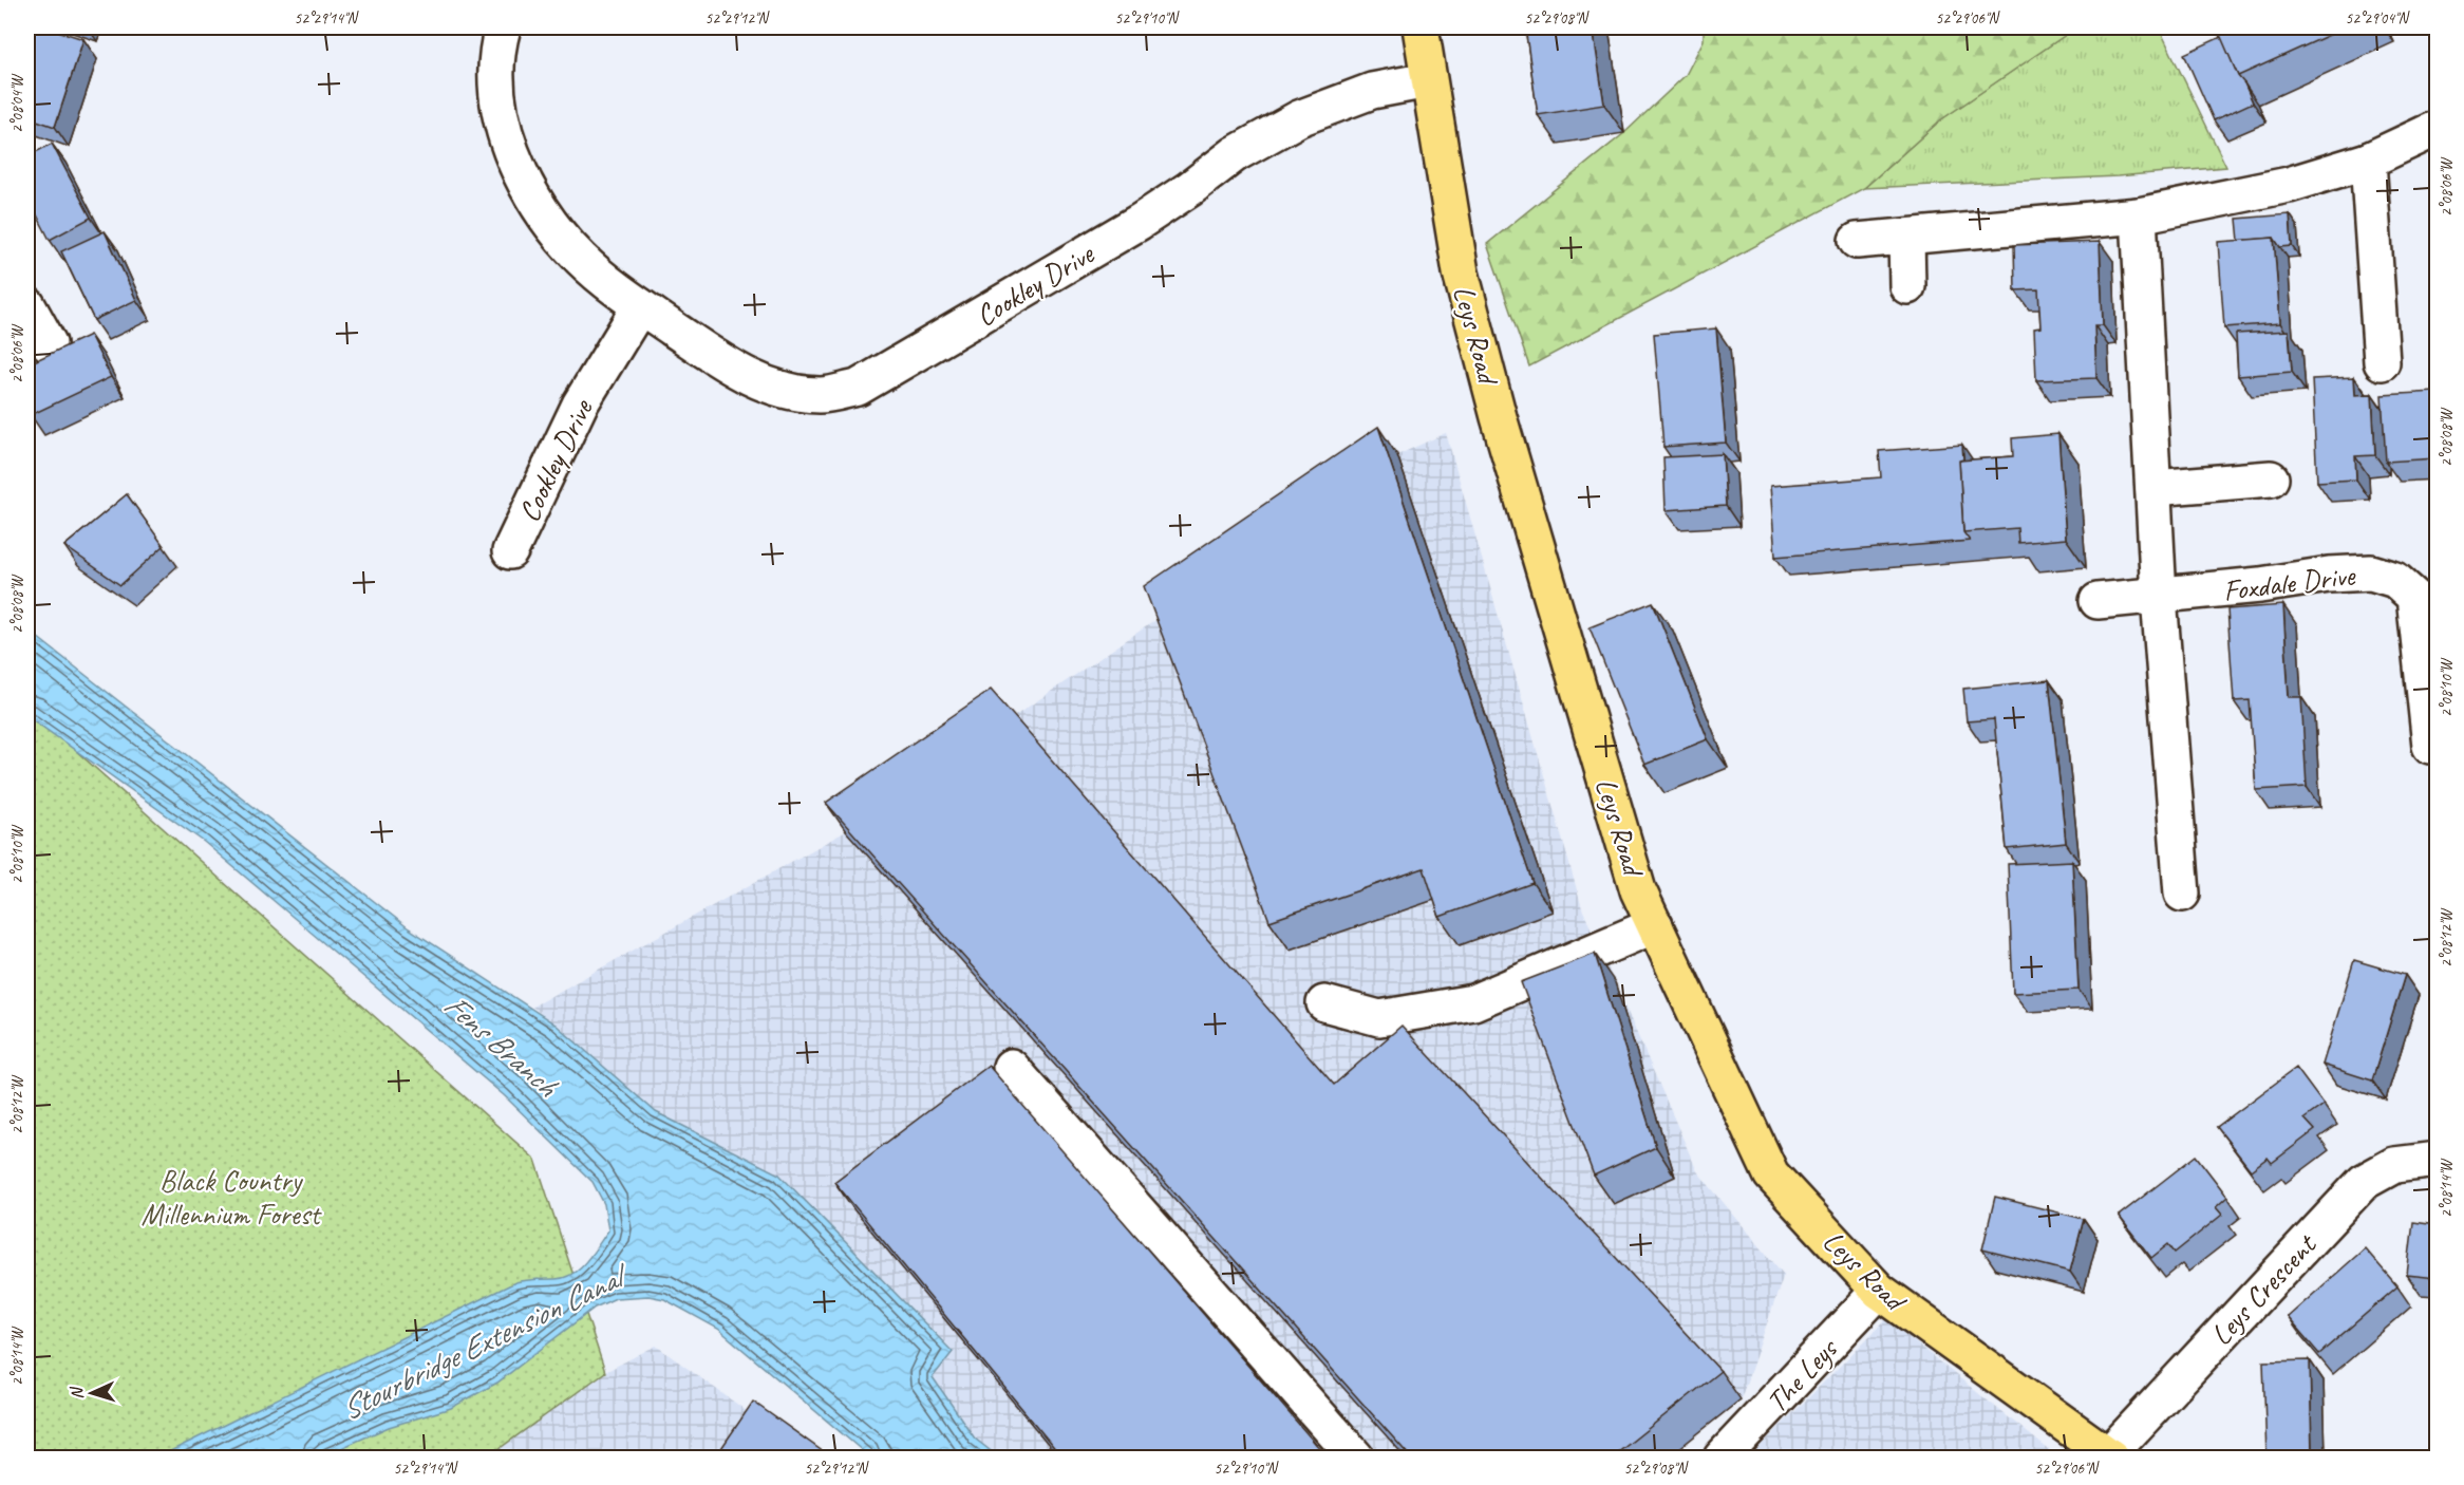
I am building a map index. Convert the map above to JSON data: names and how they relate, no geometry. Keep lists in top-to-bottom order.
{
  "streets": {
    "main road": ["Leys Road"],
    "street": [
      "Cookley Drive",
      "Foxdale Drive",
      "Leys Crescent",
      "The Leys"
    ]
  },
  "crossings": [
    ["Cookley Drive", "Leys Road"],
    ["Leys Road", "Leys Crescent"],
    ["Leys Road", "The Leys"]
  ],
  "water": ["Fens Branch", "Stourbridge Extension Canal"],
  "parks": ["Black Country Millennium Forest"],
  "north": "left",
  "coordinates": [
    "52°29'14\"N",
    "52°29'12\"N",
    "52°29'10\"N",
    "52°29'08\"N",
    "52°29'06\"N",
    "52°29'04\"N",
    "2°08'04\"W",
    "2°08'06\"W",
    "2°08'08\"W",
    "2°08'10\"W",
    "2°08'12\"W",
    "2°08'14\"W"
  ]
}
